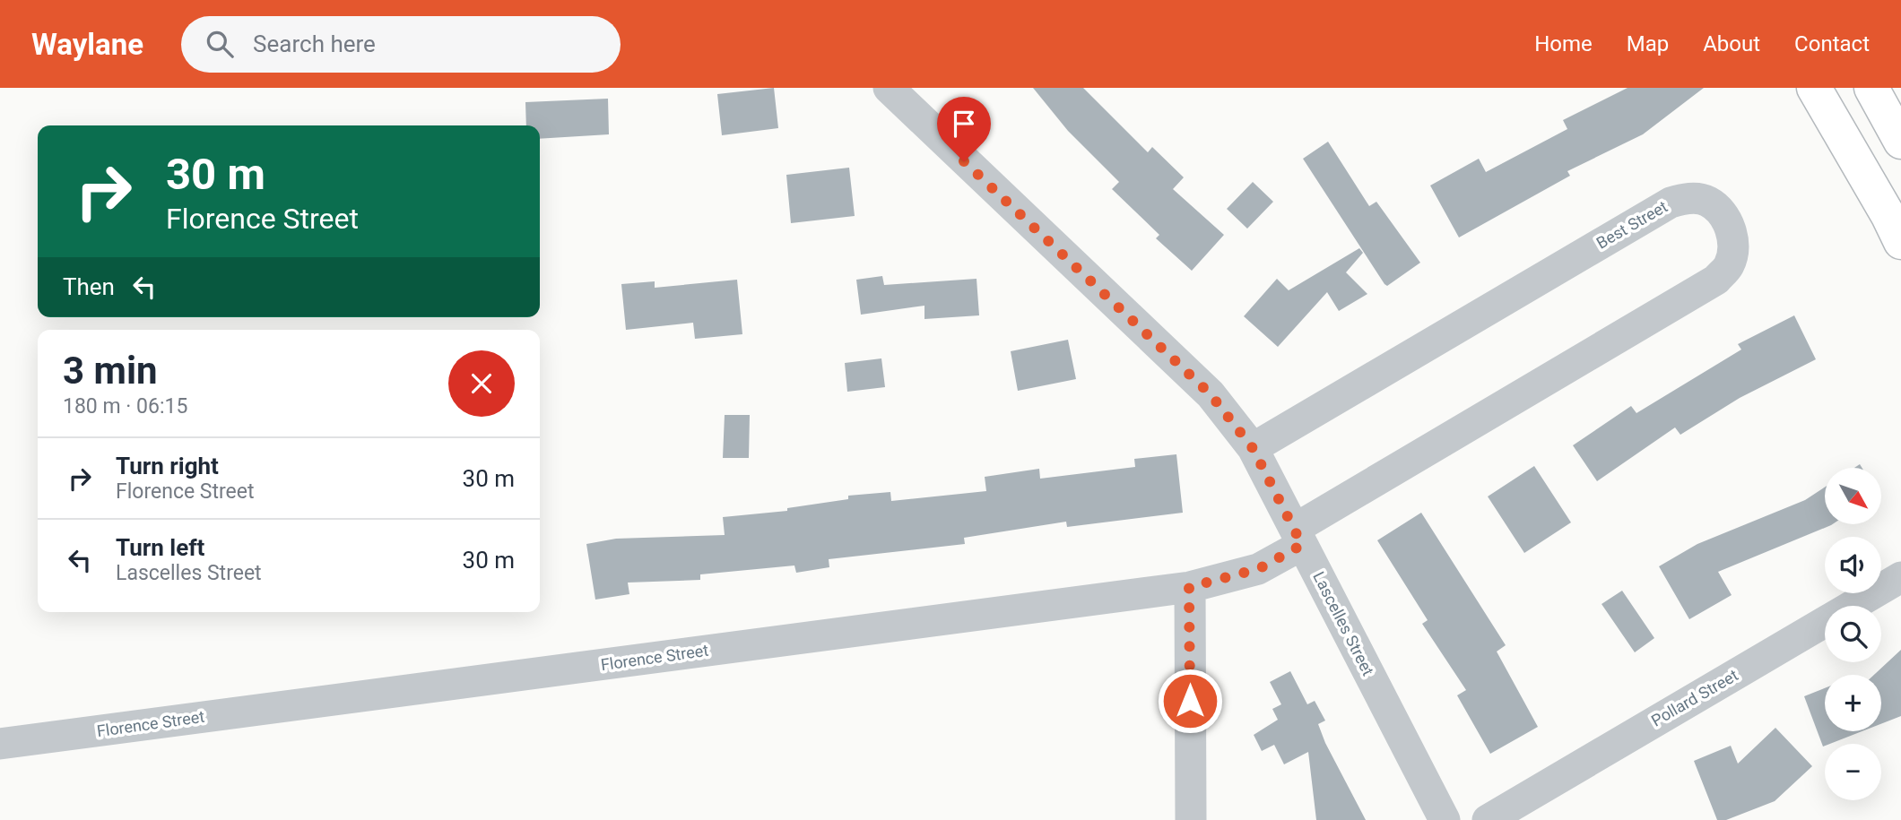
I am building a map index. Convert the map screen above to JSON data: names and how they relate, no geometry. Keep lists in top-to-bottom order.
{
  "streets": {
    "street": [
      "Best Street",
      "Lascelles Street",
      "Florence Street",
      "Pollard Street"
    ]
  },
  "crossings": [
    ["Best Street", "Lascelles Street"],
    ["Best Street", "Florence Street"],
    ["Lascelles Street", "Florence Street"]
  ],
  "north": "bottom right",
  "page": {
    "header": "Waylane",
    "search": "Search here",
    "nav": [
      "Home",
      "Map",
      "About",
      "Contact"
    ],
    "turn": ["30 m", "Florence Street"],
    "then": "Then",
    "heading": ["3 min", "180 m · 06:15"],
    "list": [
      {
        "name": "Turn right",
        "note": "Florence Street",
        "value": "30 m"
      },
      {
        "name": "Turn left",
        "note": "Lascelles Street",
        "value": "30 m"
      }
    ],
    "map_buttons": ["+", "−"]
  }
}
